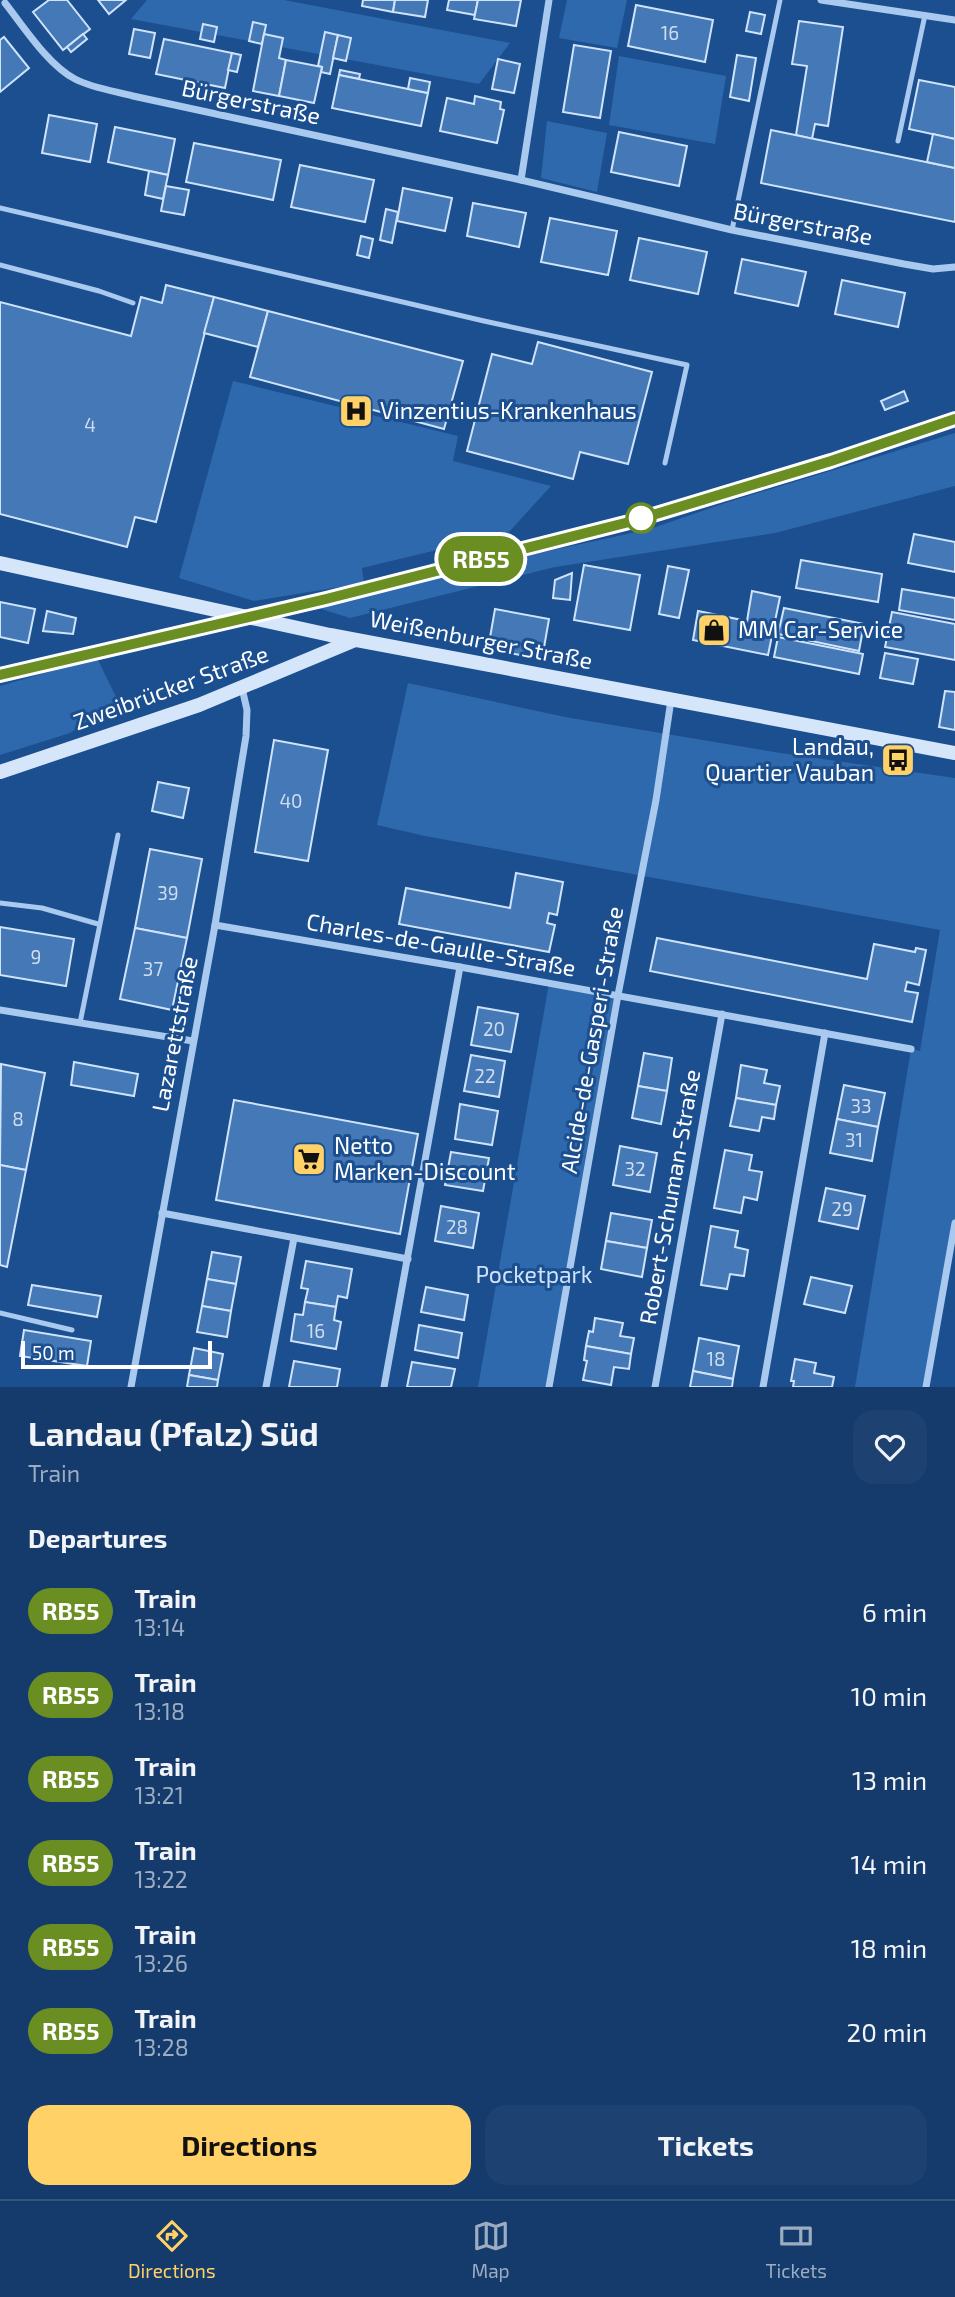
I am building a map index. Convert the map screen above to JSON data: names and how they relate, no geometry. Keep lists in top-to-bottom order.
{
  "streets": {
    "street": [
      "Bürgerstraße",
      "Weißenburger Straße",
      "Zweibrücker Straße",
      "Charles-de-Gaulle-Straße",
      "Lazarettstraße",
      "Alcide-de-Gasperi-Straße",
      "Robert-Schuman-Straße"
    ]
  },
  "crossings": [
    ["Weißenburger Straße", "Zweibrücker Straße"],
    ["Weißenburger Straße", "Alcide-de-Gasperi-Straße"],
    ["Zweibrücker Straße", "Lazarettstraße"],
    ["Charles-de-Gaulle-Straße", "Lazarettstraße"],
    ["Charles-de-Gaulle-Straße", "Alcide-de-Gasperi-Straße"],
    ["Charles-de-Gaulle-Straße", "Robert-Schuman-Straße"]
  ],
  "parks": ["Pocketpark"],
  "places": {
    "hospital": ["Vinzentius-Krankenhaus"],
    "shop": ["MM Car-Service"],
    "bus stop": ["Landau, Quartier Vauban"],
    "supermarket": ["Netto Marken-Discount"]
  },
  "house_numbers": [
    "16",
    "4",
    "40",
    "39",
    "9",
    "37",
    "20",
    "22",
    "33",
    "8",
    "31",
    "32",
    "29",
    "28",
    "16",
    "18"
  ],
  "scale_bar": "50 m",
  "page": {
    "on_map": "RB55",
    "scale": "50 m",
    "heading": [
      ["Landau (Pfalz) Süd", "Train"],
      "Departures"
    ],
    "list": [
      {
        "mark": "RB55",
        "name": "Train",
        "note": "13:14",
        "value": "6 min"
      },
      {
        "mark": "RB55",
        "name": "Train",
        "note": "13:18",
        "value": "10 min"
      },
      {
        "mark": "RB55",
        "name": "Train",
        "note": "13:21",
        "value": "13 min"
      },
      {
        "mark": "RB55",
        "name": "Train",
        "note": "13:22",
        "value": "14 min"
      },
      {
        "mark": "RB55",
        "name": "Train",
        "note": "13:26",
        "value": "18 min"
      },
      {
        "mark": "RB55",
        "name": "Train",
        "note": "13:28",
        "value": "20 min"
      }
    ],
    "buttons": ["Directions", "Tickets"],
    "tabs": ["Directions", "Map", "Tickets"]
  }
}
